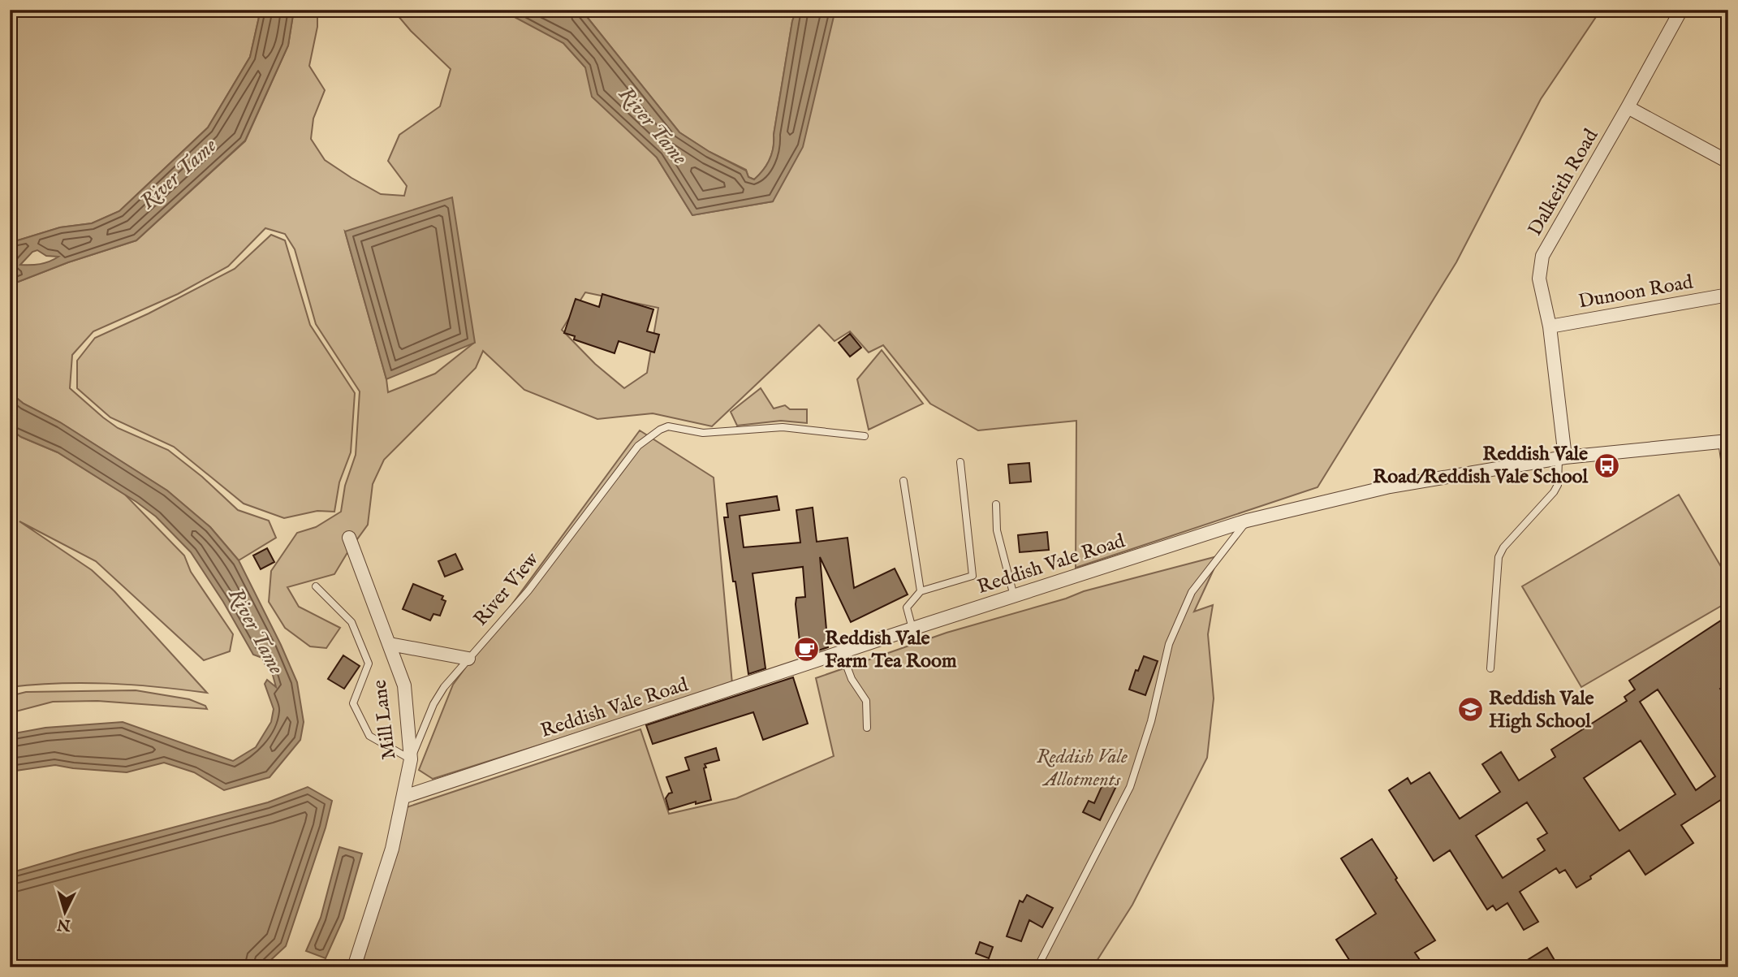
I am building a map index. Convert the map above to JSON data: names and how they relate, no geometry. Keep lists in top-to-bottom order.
{
  "streets": {
    "street": [
      "Dalkeith Road",
      "Dunoon Road",
      "Reddish Vale Road",
      "Mill Lane"
    ],
    "lane": ["River View"]
  },
  "crossings": [
    ["Dalkeith Road", "Dunoon Road"],
    ["Dalkeith Road", "Reddish Vale Road"],
    ["Reddish Vale Road", "Mill Lane"],
    ["River View", "Mill Lane"]
  ],
  "water": ["River Tame"],
  "parks": ["Reddish Vale Allotments"],
  "places": {
    "bus stop": ["Reddish Vale Road/Reddish Vale School"],
    "cafe": ["Reddish Vale Farm Tea Room"],
    "school or university": ["Reddish Vale High School"]
  },
  "north": "bottom"
}
